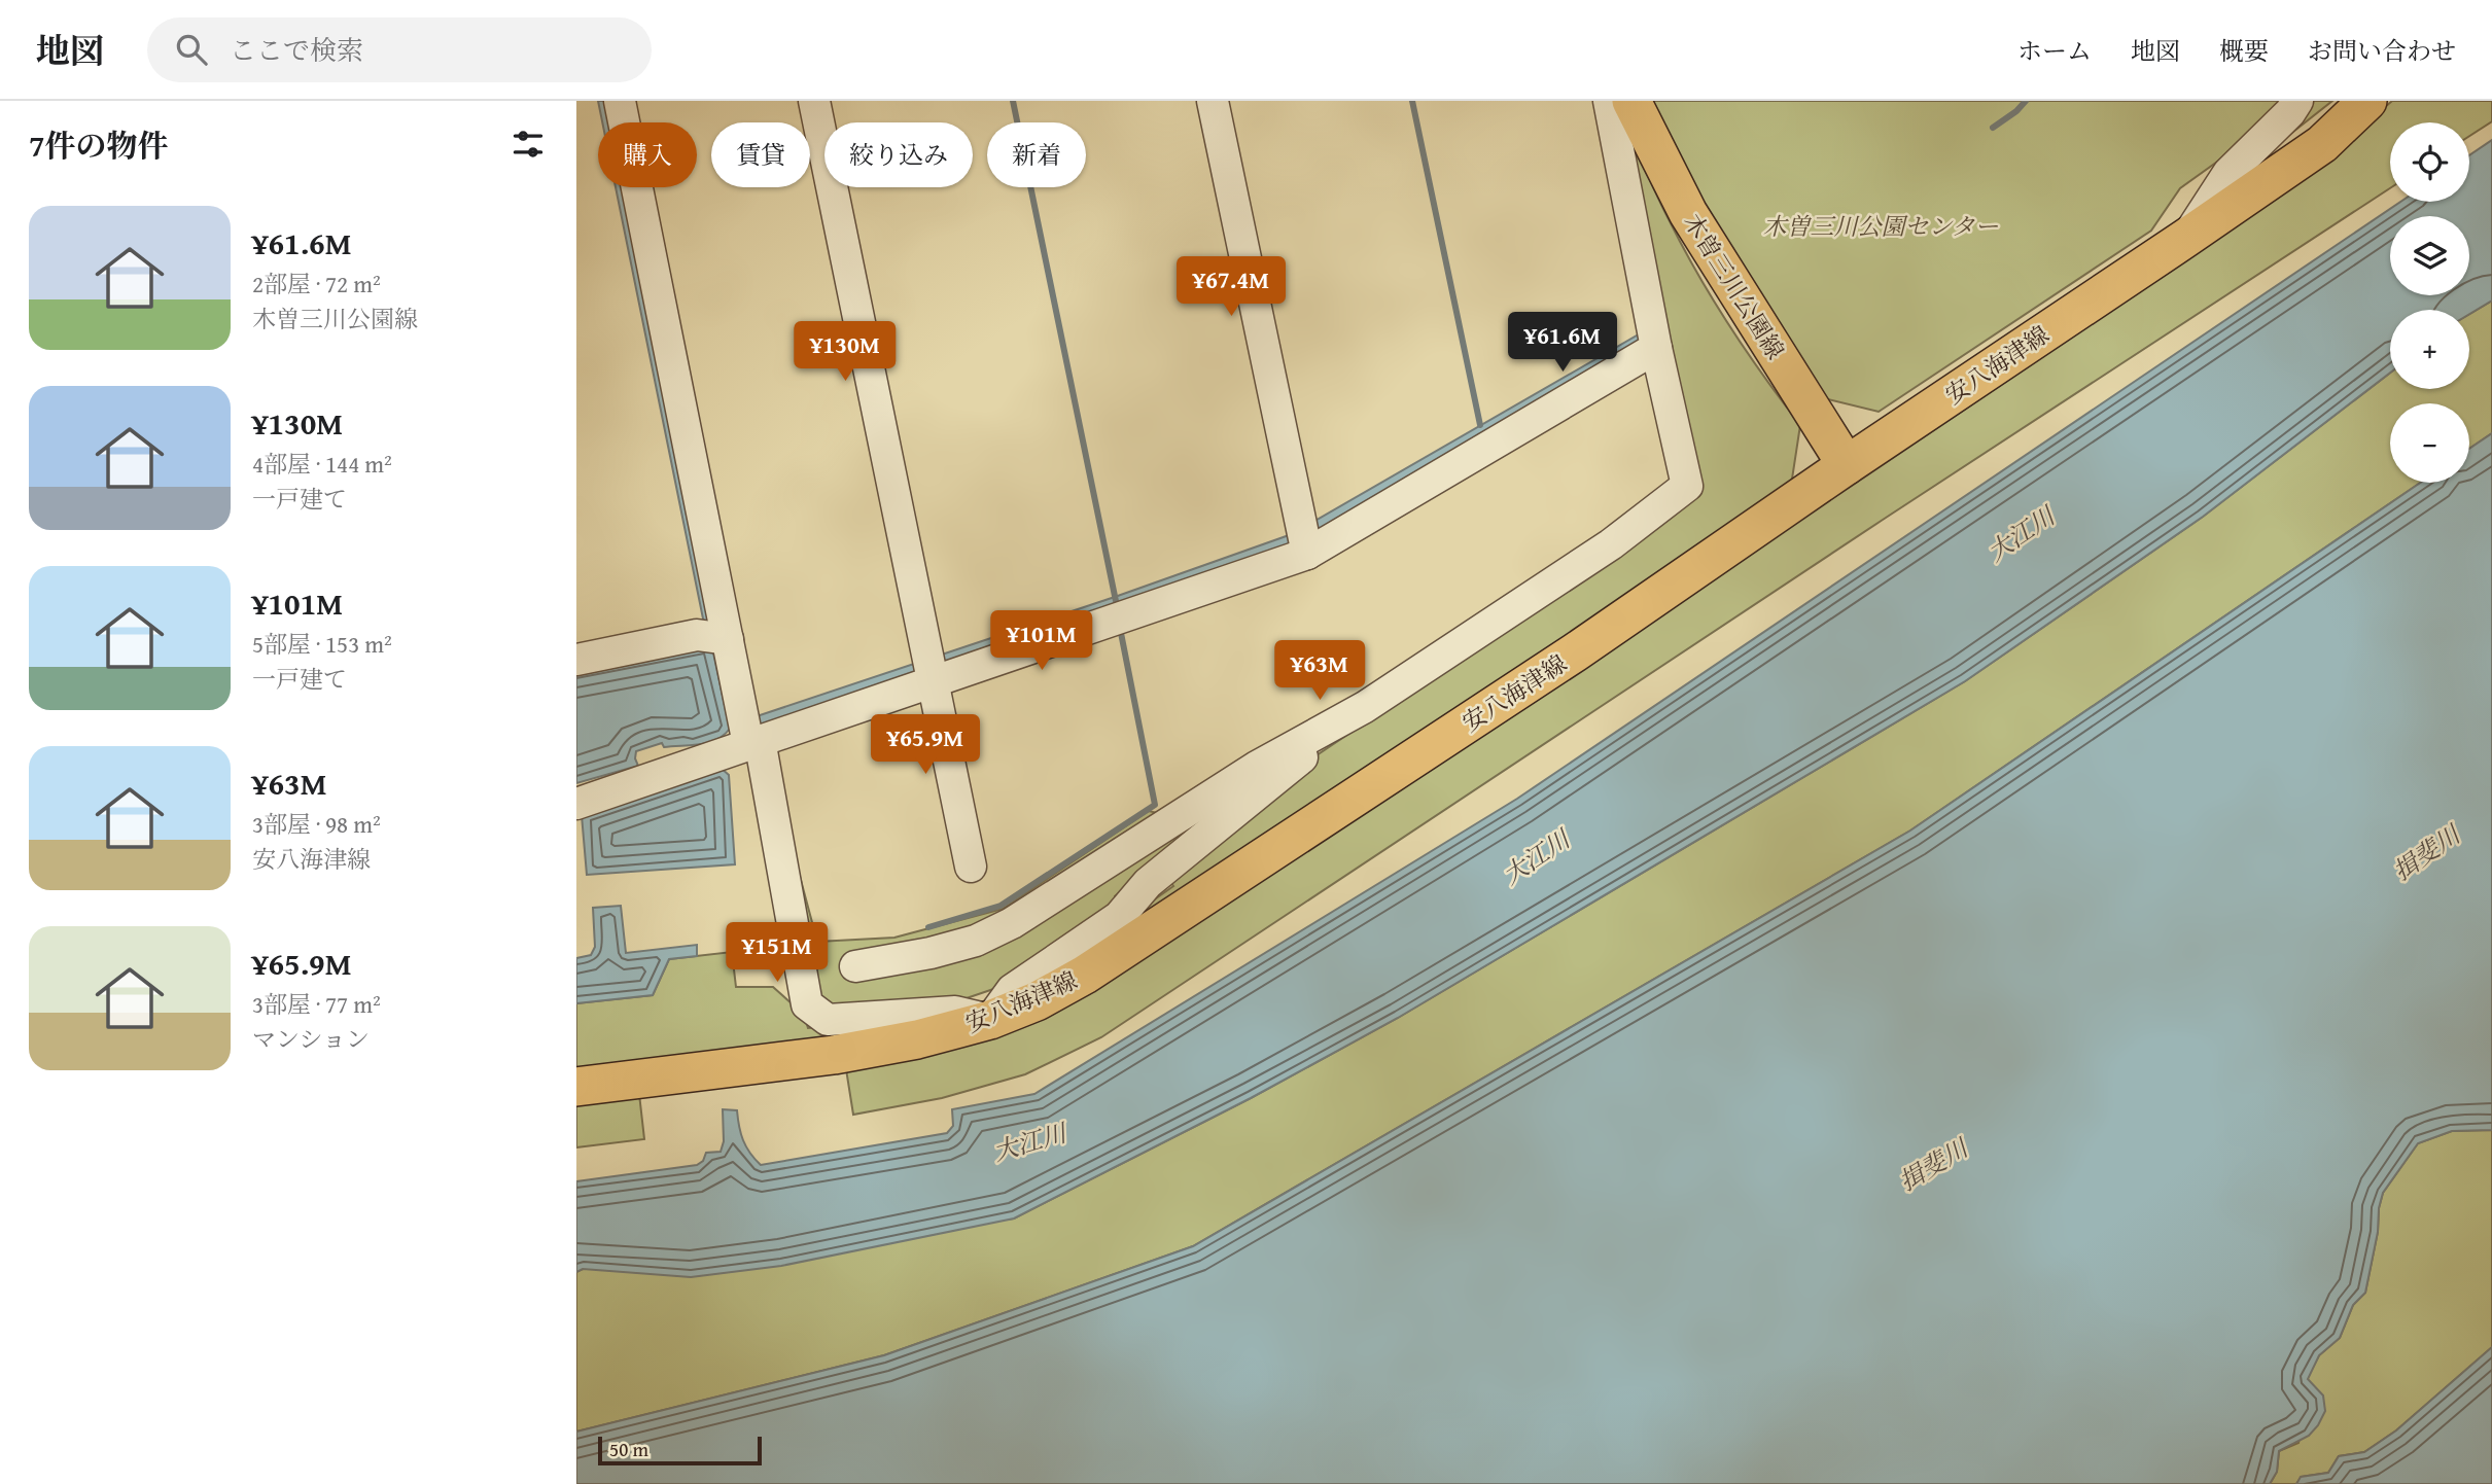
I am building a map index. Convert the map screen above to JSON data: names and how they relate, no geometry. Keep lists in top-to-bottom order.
{
  "streets": {
    "main road": ["木曽三川公園線", "安八海津線"]
  },
  "crossings": [
    ["木曽三川公園線", "安八海津線"]
  ],
  "water": ["大江川", "揖斐川"],
  "parks": ["木曽三川公園センター"],
  "scale_bar": "50 m",
  "page": {
    "header": "地図",
    "search": "ここで検索",
    "nav": [
      "ホーム",
      "地図",
      "概要",
      "お問い合わせ"
    ],
    "heading": "7件の物件",
    "map_buttons": ["+", "−"],
    "chip": [
      "購入",
      "賃貸",
      "絞り込み",
      "新着"
    ],
    "list": [
      {
        "name": "¥61.6M",
        "note": "2部屋 · 72 m² · 木曽三川公園線"
      },
      {
        "name": "¥130M",
        "note": "4部屋 · 144 m² · 一戸建て"
      },
      {
        "name": "¥101M",
        "note": "5部屋 · 153 m² · 一戸建て"
      },
      {
        "name": "¥63M",
        "note": "3部屋 · 98 m² · 安八海津線"
      },
      {
        "name": "¥65.9M",
        "note": "3部屋 · 77 m² · マンション"
      }
    ],
    "price": [
      "¥67.4M",
      "¥61.6M",
      "¥130M",
      "¥101M",
      "¥63M",
      "¥65.9M",
      "¥151M"
    ],
    "scale": "50 m"
  }
}
